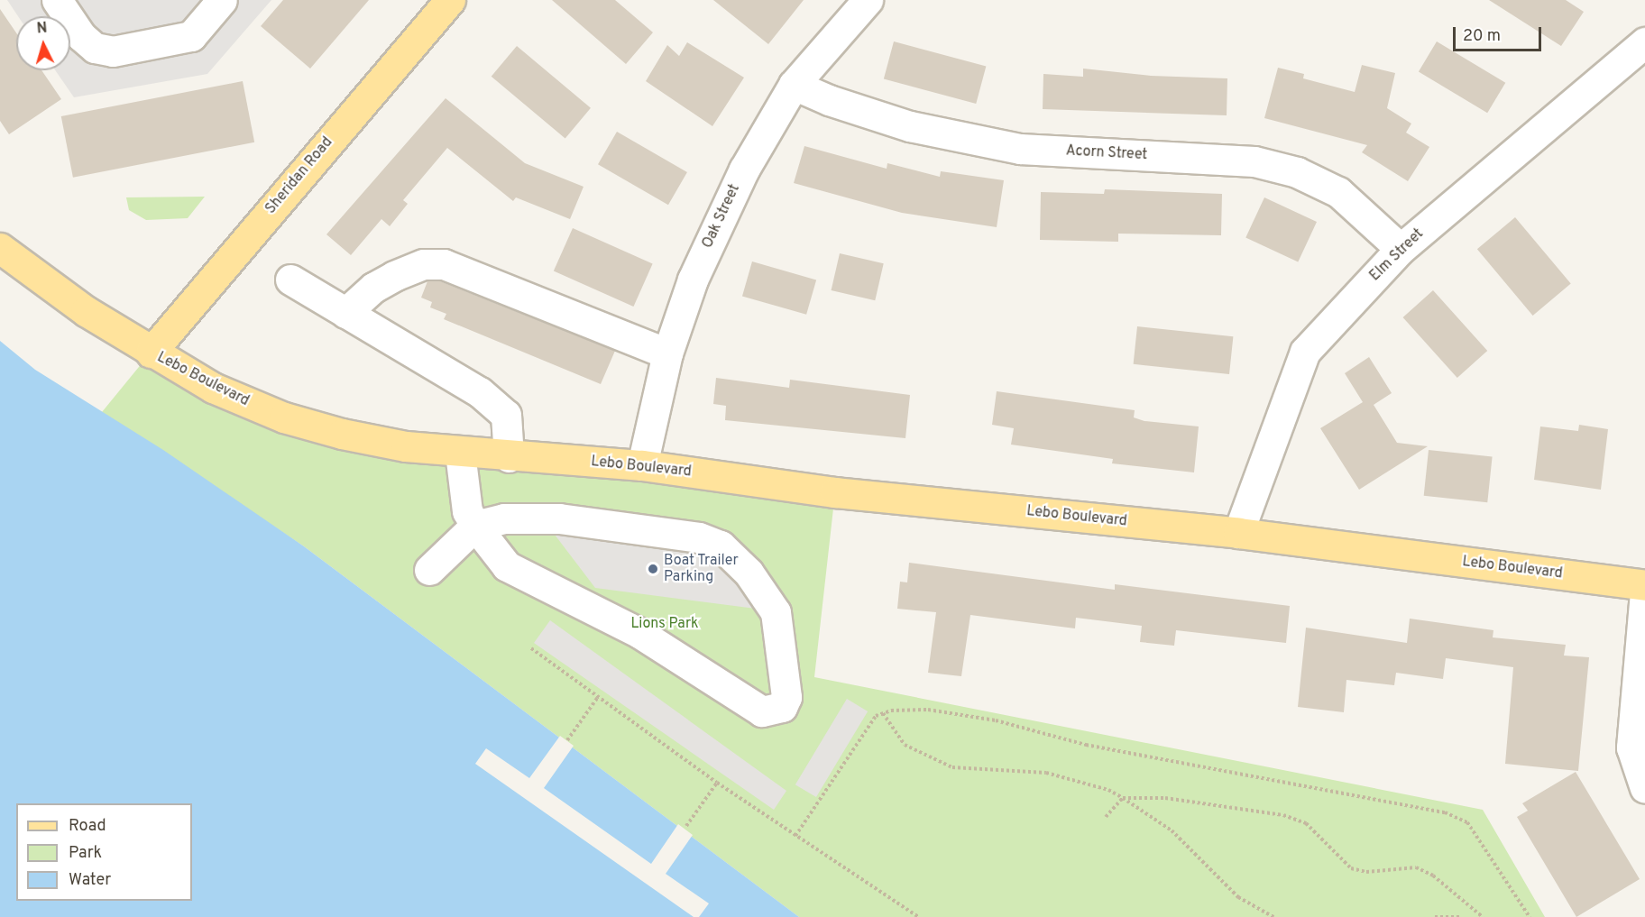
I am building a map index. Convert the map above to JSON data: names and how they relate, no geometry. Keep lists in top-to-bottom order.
{
  "streets": {
    "main road": ["Sheridan Road", "Lebo Boulevard"],
    "street": ["Acorn Street", "Oak Street", "Elm Street"]
  },
  "crossings": [
    ["Acorn Street", "Oak Street"],
    ["Acorn Street", "Elm Street"],
    ["Sheridan Road", "Lebo Boulevard"],
    ["Oak Street", "Lebo Boulevard"],
    ["Elm Street", "Lebo Boulevard"]
  ],
  "parks": ["Lions Park"],
  "places": ["Boat Trailer Parking"],
  "legend": ["Road", "Park", "Water"],
  "scale_bar": "20 m",
  "north": "top"
}
